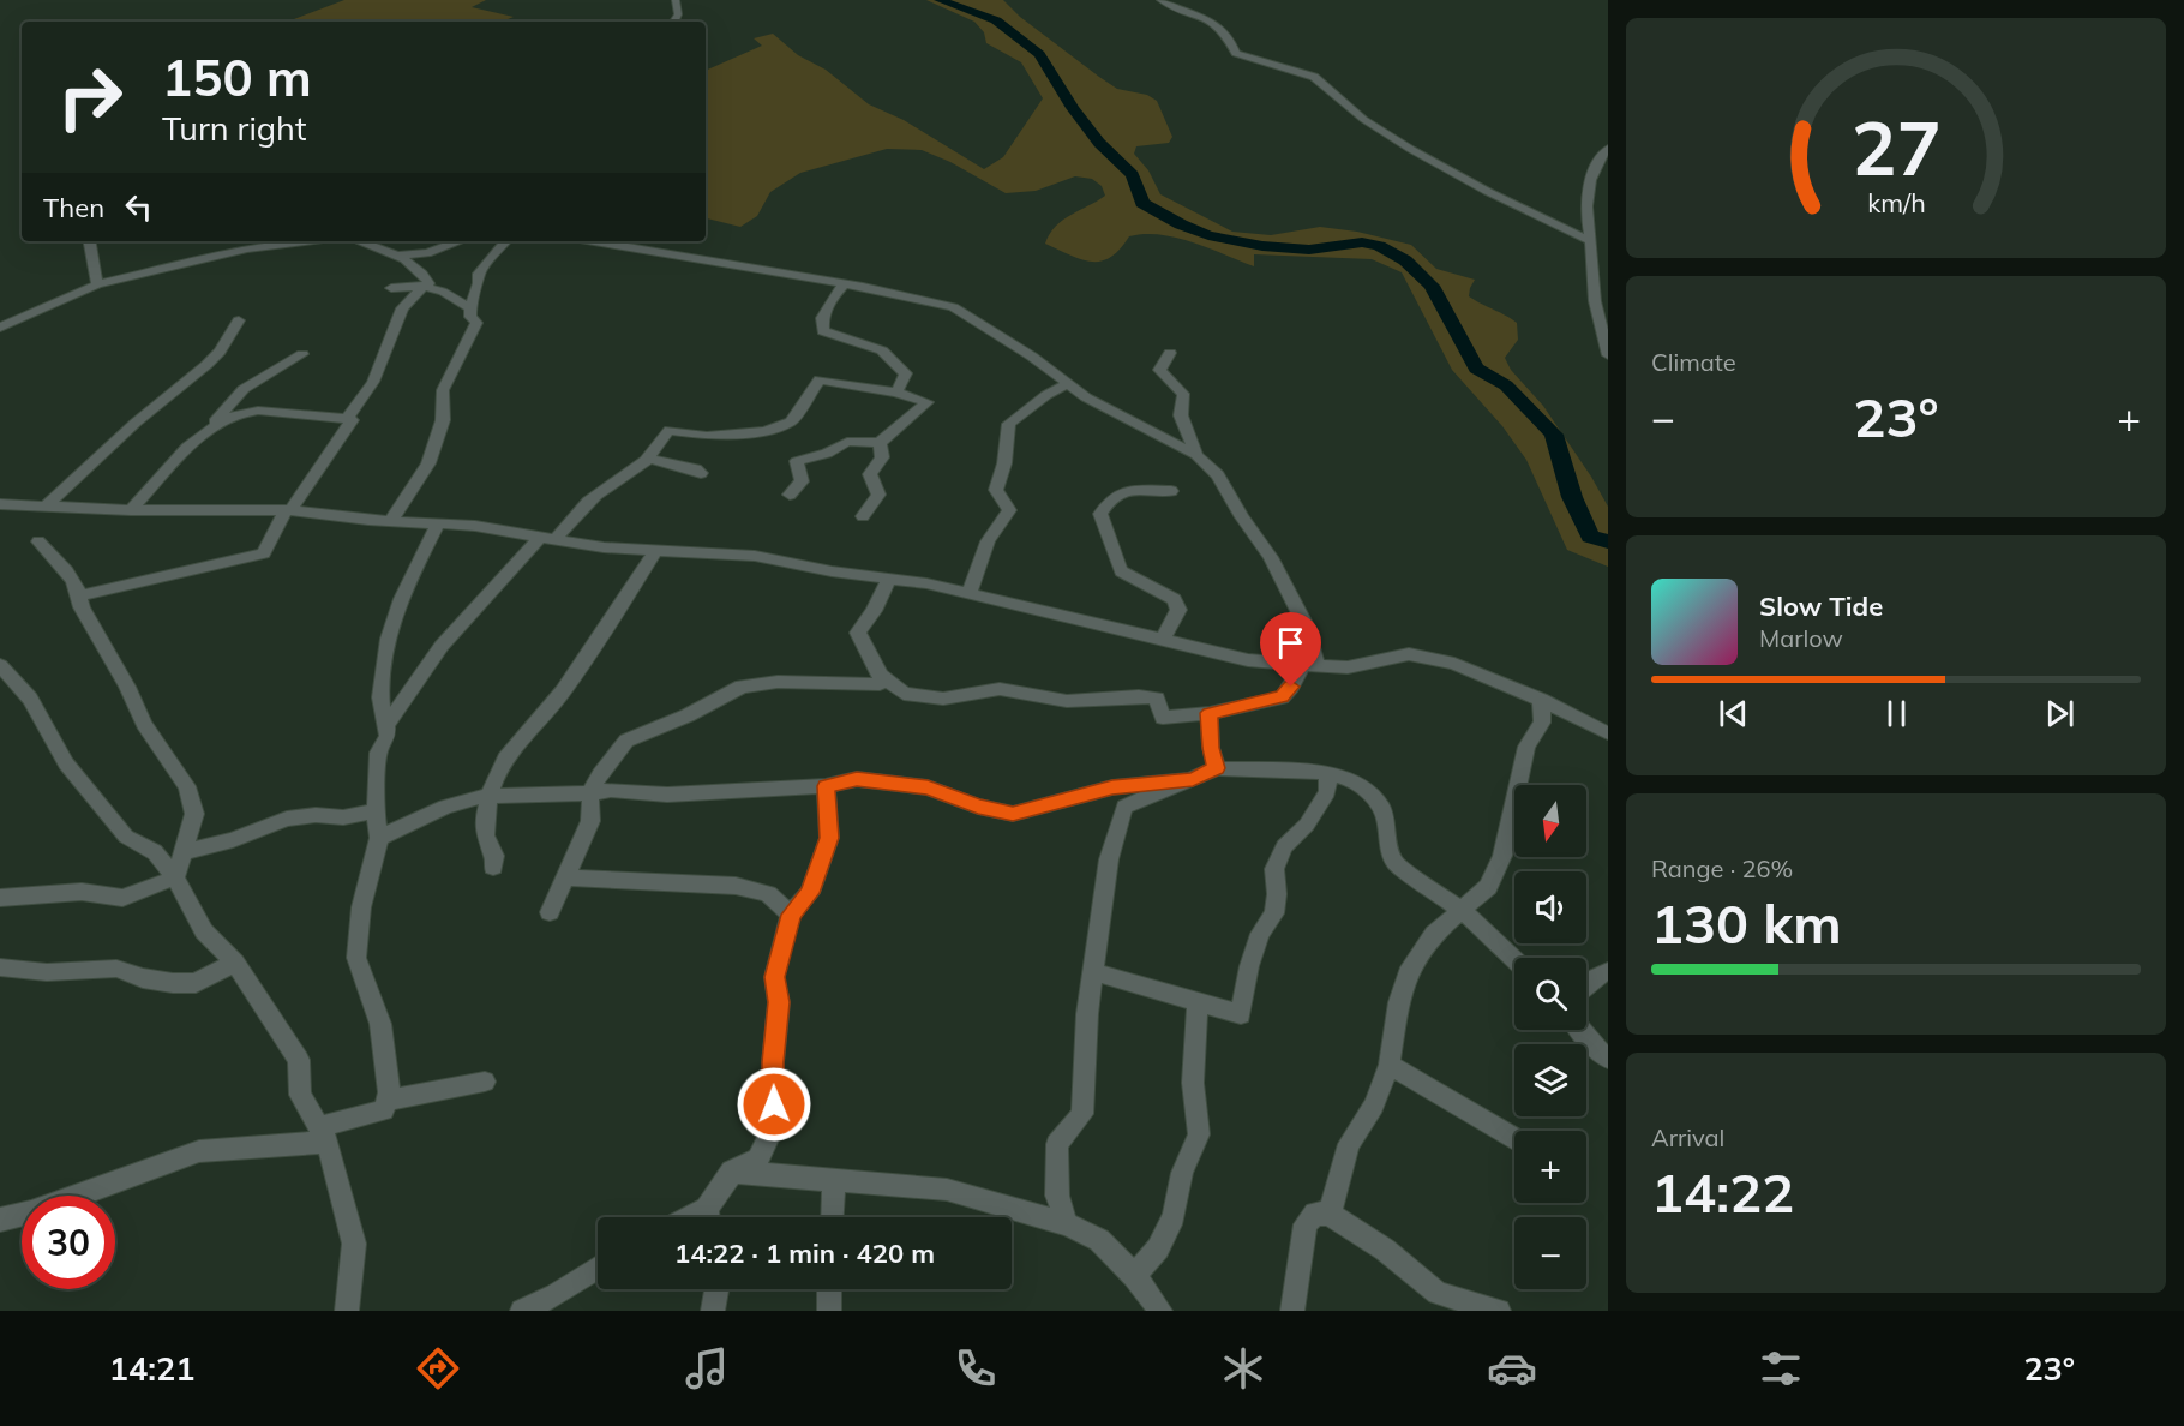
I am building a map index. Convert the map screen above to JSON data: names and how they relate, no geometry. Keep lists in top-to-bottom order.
{
  "north": "bottom",
  "page": {
    "turn": ["150 m", "Turn right"],
    "then": "Then",
    "tile": [
      "Climate",
      ["Range · 26%", "130 km"],
      ["Arrival", "14:22"]
    ],
    "heat": ["−", "23°", "+"],
    "song": ["Slow Tide", "Marlow"],
    "map_buttons": ["+", "−"],
    "limit": "30",
    "trip": "14:22 · 1 min · 420 m",
    "tabs": ["14:21", "23°"],
    "gauge": ["27", "km/h"]
  }
}
